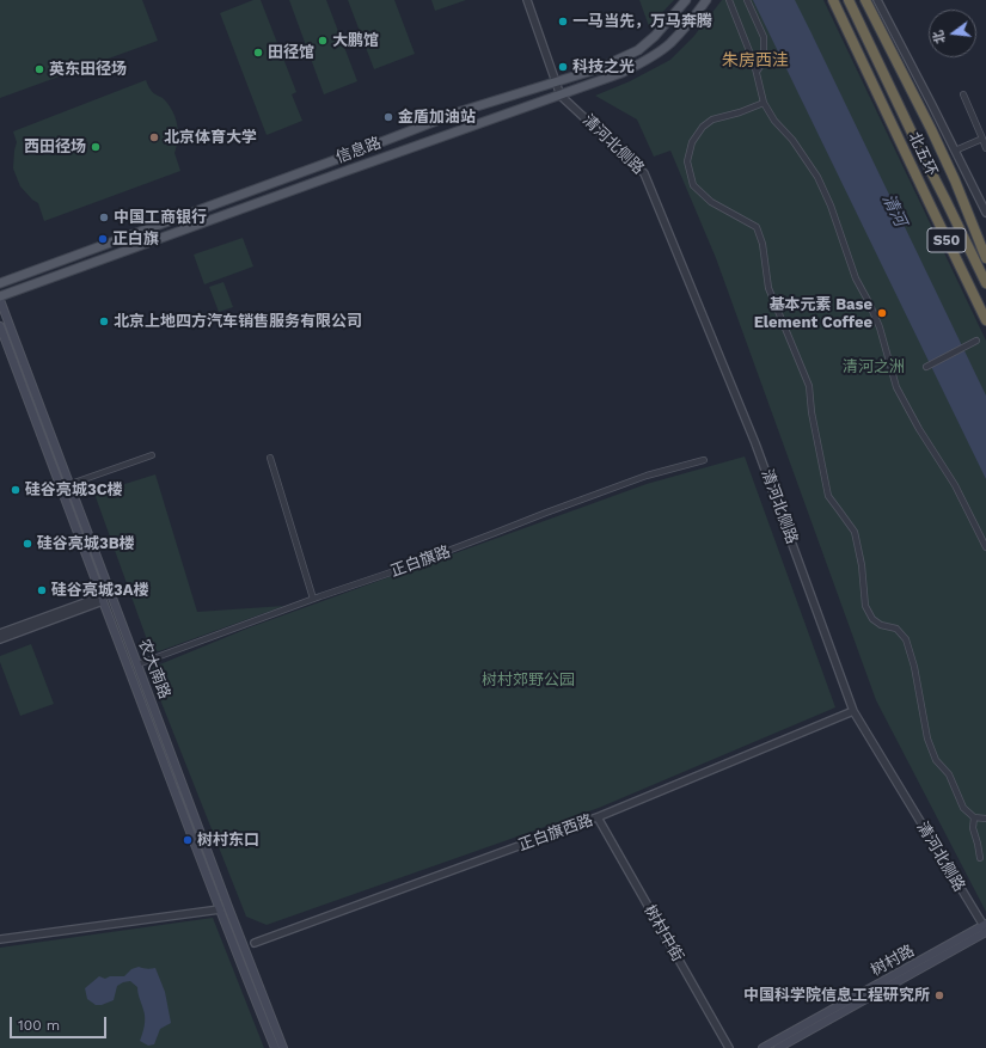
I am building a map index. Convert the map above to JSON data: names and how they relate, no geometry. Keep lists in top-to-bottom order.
{
  "streets": {
    "highway": ["北五环", "S50"],
    "main road": ["信息路", "农大南路", "树村路"],
    "street": [
      "清河北侧路",
      "正白旗路",
      "正白旗西路",
      "树村中街"
    ]
  },
  "crossings": [
    ["清河北侧路", "信息路"],
    ["清河北侧路", "正白旗西路"],
    ["清河北侧路", "树村路"],
    ["信息路", "农大南路"],
    ["正白旗路", "农大南路"],
    ["正白旗西路", "树村中街"]
  ],
  "districts": ["朱房西洼"],
  "water": ["清河"],
  "parks": ["清河之洲", "树村郊野公园"],
  "places": [
    "一马当先，万马奔腾",
    "大鹏馆",
    "田径馆",
    "科技之光",
    "英东田径场",
    "金盾加油站",
    "北京体育大学",
    "西田径场",
    "中国工商银行",
    "正白旗",
    "基本元素 Base Element Coffee",
    "北京上地四方汽车销售服务有限公司",
    "硅谷亮城3C楼",
    "硅谷亮城3B楼",
    "硅谷亮城3A楼",
    "树村东口",
    "中国科学院信息工程研究所"
  ],
  "scale_bar": "100 m",
  "north": "left"
}
